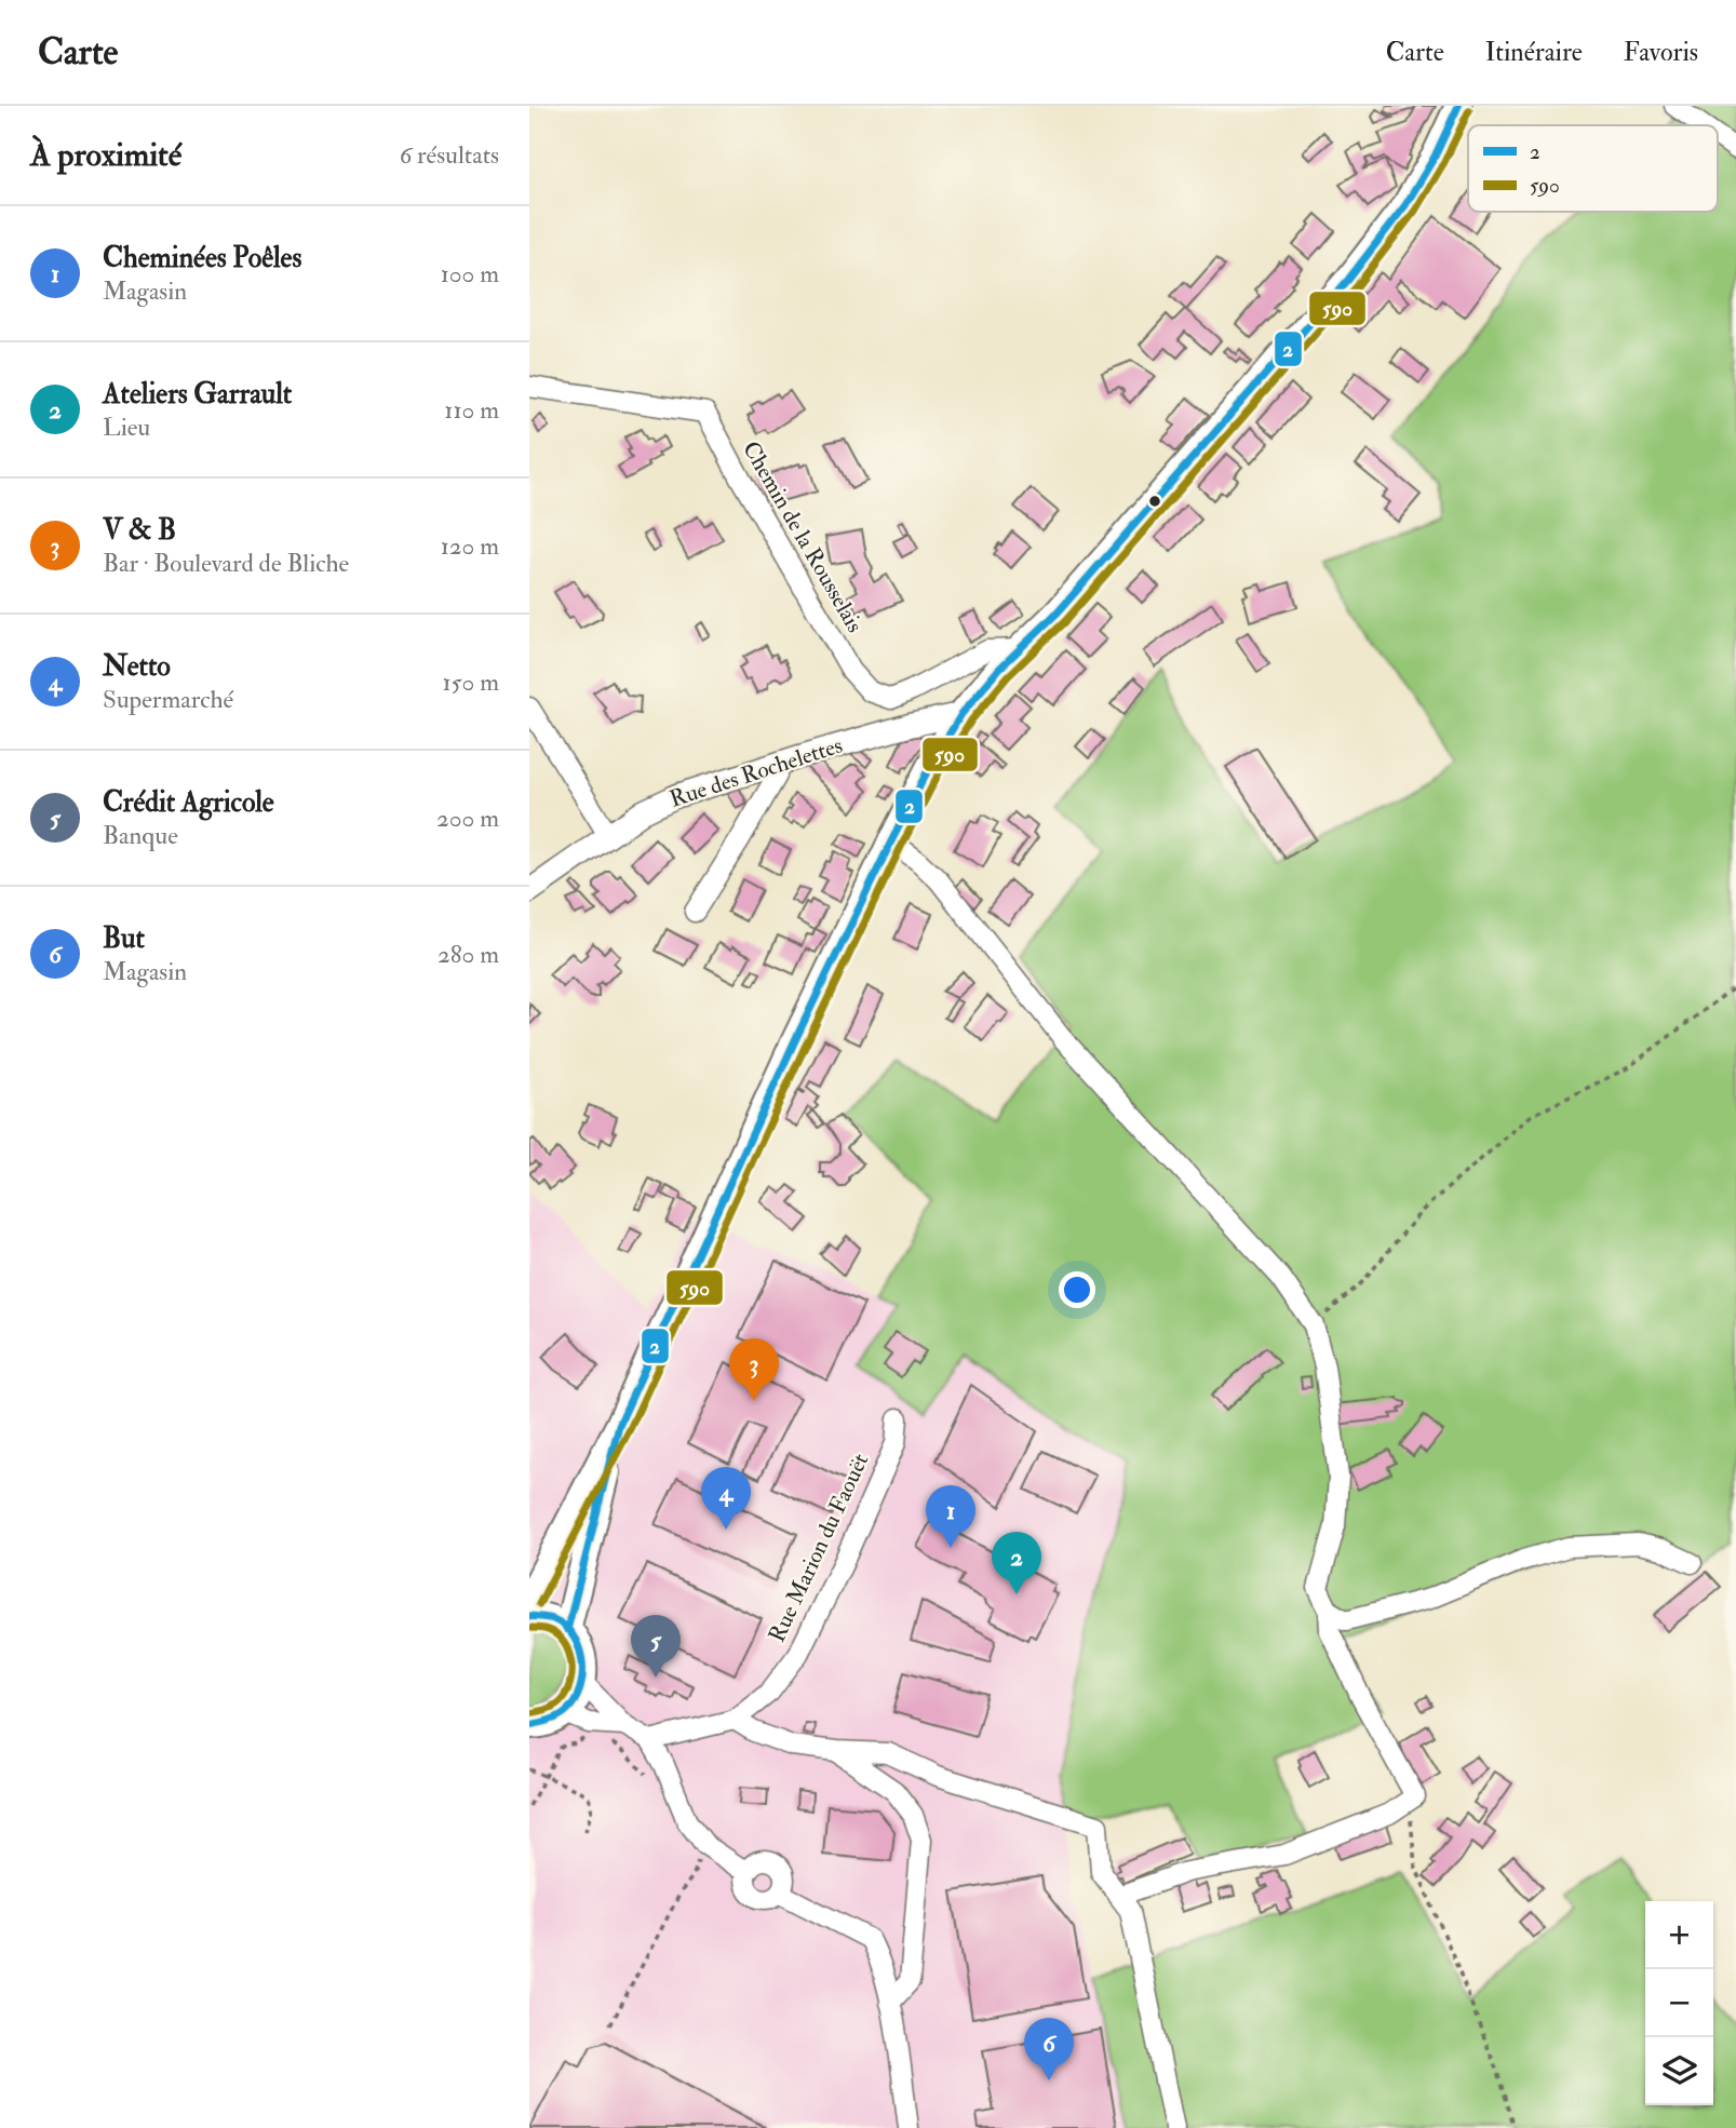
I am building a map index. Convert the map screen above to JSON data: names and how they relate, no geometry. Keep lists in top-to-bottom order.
{
  "streets": {
    "street": ["Chemin de la Rousselais", "Rue des Rochelettes", "Rue Marion du Faouët"]
  },
  "lines": ["transit line 2", "transit line 590"],
  "legend": ["2", "590"],
  "page": {
    "header": "Carte",
    "nav": ["Carte", "Itinéraire", "Favoris"],
    "heading": ["À proximité", "6 résultats"],
    "list": [
      {
        "mark": "1",
        "name": "Cheminées Poêles",
        "note": "Magasin",
        "value": "100 m"
      },
      {
        "mark": "2",
        "name": "Ateliers Garrault",
        "note": "Lieu",
        "value": "110 m"
      },
      {
        "mark": "3",
        "name": "V & B",
        "note": "Bar · Boulevard de Bliche",
        "value": "120 m"
      },
      {
        "mark": "4",
        "name": "Netto",
        "note": "Supermarché",
        "value": "150 m"
      },
      {
        "mark": "5",
        "name": "Crédit Agricole",
        "note": "Banque",
        "value": "200 m"
      },
      {
        "mark": "6",
        "name": "But",
        "note": "Magasin",
        "value": "280 m"
      }
    ],
    "pins": [
      "3",
      "4",
      "1",
      "2",
      "5",
      "6"
    ],
    "map_buttons": ["+", "−"]
  }
}
